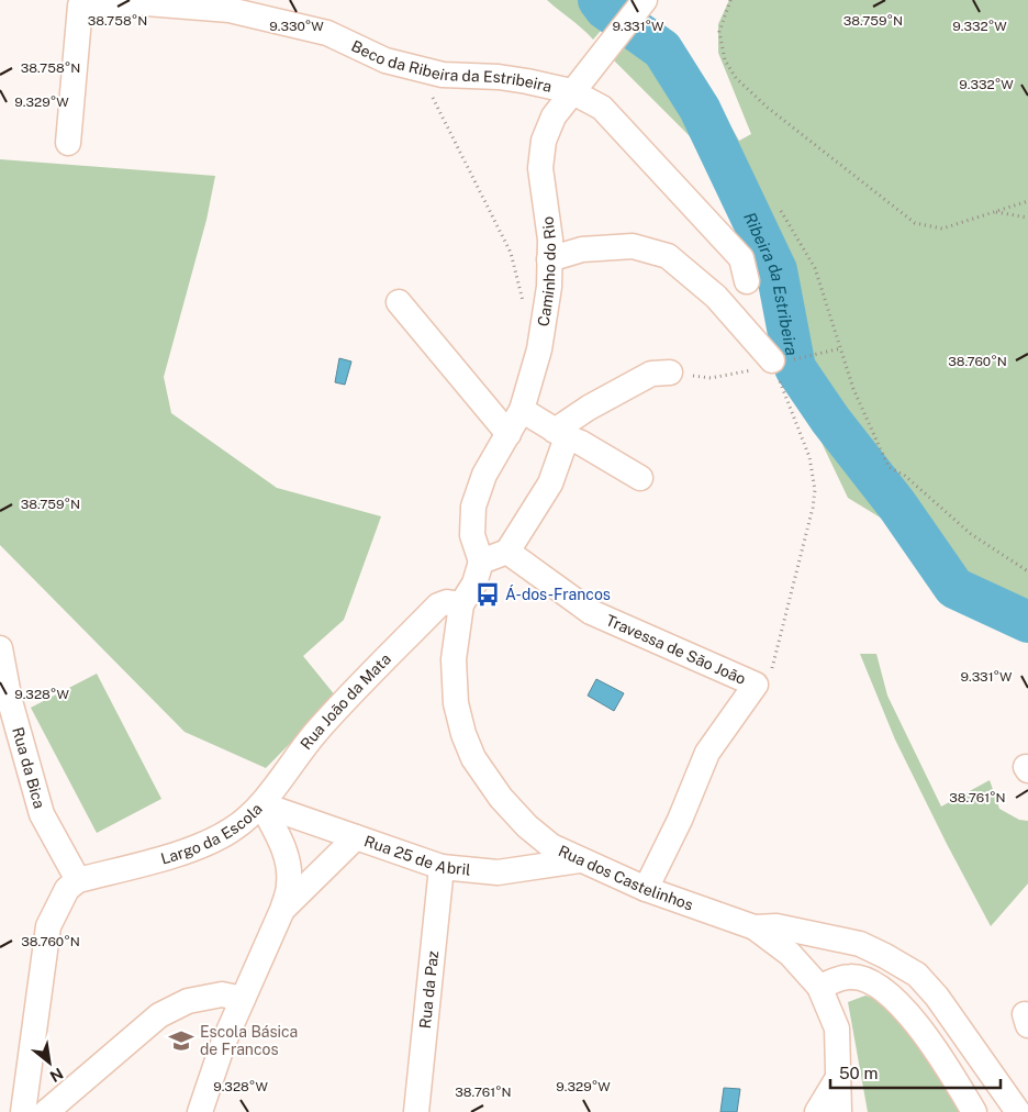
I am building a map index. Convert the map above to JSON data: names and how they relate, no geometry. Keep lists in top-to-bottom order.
{
  "streets": {
    "street": [
      "Beco da Ribeira da Estribeira",
      "Caminho do Rio",
      "Travessa de São João",
      "Rua João da Mata",
      "Rua da Bica",
      "Largo da Escola",
      "Rua 25 de Abril",
      "Rua dos Castelinhos",
      "Rua da Paz"
    ]
  },
  "crossings": [
    ["Beco da Ribeira da Estribeira", "Caminho do Rio"],
    ["Travessa de São João", "Rua dos Castelinhos"],
    ["Rua João da Mata", "Largo da Escola"],
    ["Rua João da Mata", "Rua 25 de Abril"],
    ["Rua João da Mata", "Rua dos Castelinhos"],
    ["Rua da Bica", "Largo da Escola"],
    ["Largo da Escola", "Rua 25 de Abril"],
    ["Rua 25 de Abril", "Rua dos Castelinhos"],
    ["Rua 25 de Abril", "Rua da Paz"]
  ],
  "water": ["Ribeira da Estribeira"],
  "places": {
    "bus stop": ["Á-dos-Francos"],
    "school or university": ["Escola Básica de Francos"]
  },
  "scale_bar": "50 m",
  "north": "bottom right",
  "coordinates": [
    "38.759°N",
    "38.758°N",
    "9.330°W",
    "9.331°W",
    "9.332°W",
    "9.329°W",
    "38.760°N",
    "9.328°W",
    "38.761°N"
  ]
}
